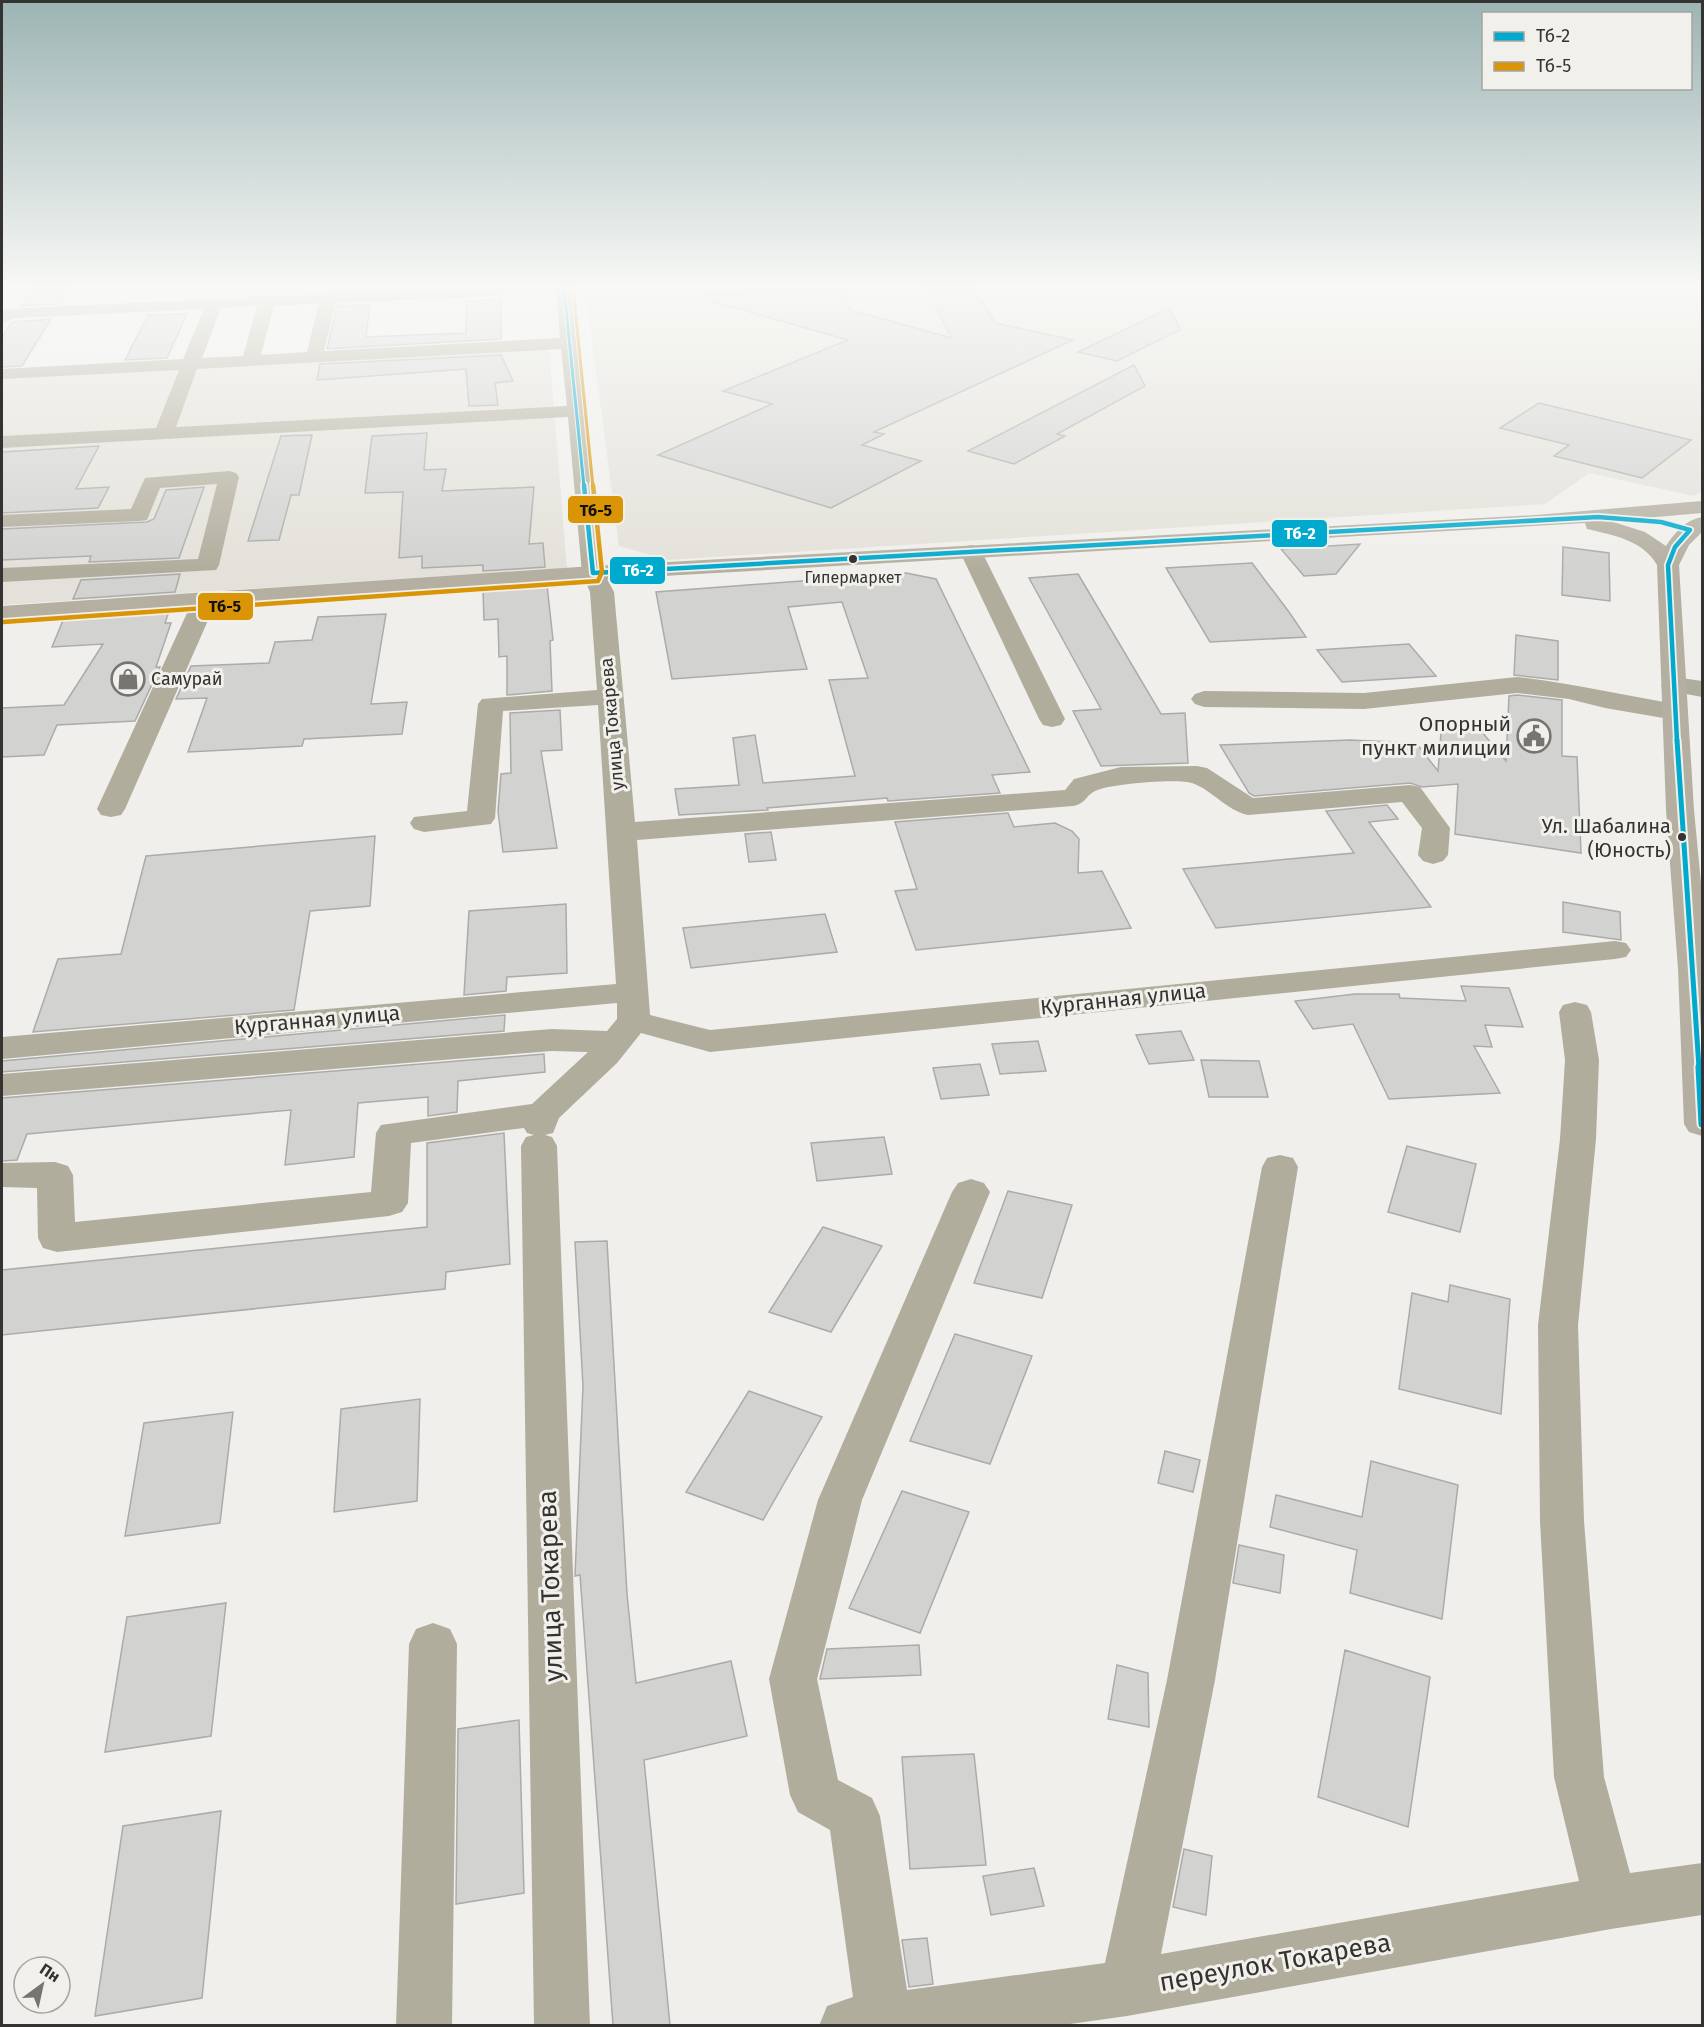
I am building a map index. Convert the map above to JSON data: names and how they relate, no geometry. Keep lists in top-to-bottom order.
{
  "streets": {
    "street": ["улица Токарева", "Курганная улица", "переулок Токарева"]
  },
  "crossings": [
    ["улица Токарева", "Курганная улица"]
  ],
  "places": {
    "other": ["Гипермаркет", "Ул. Шабалина (Юность)"],
    "shop": ["Самурай"],
    "public building": ["Опорный пункт милиции"]
  },
  "lines": ["transit line Тб-2", "transit line Тб-5"],
  "legend": ["Тб-2", "Тб-5"],
  "north": "top right"
}
